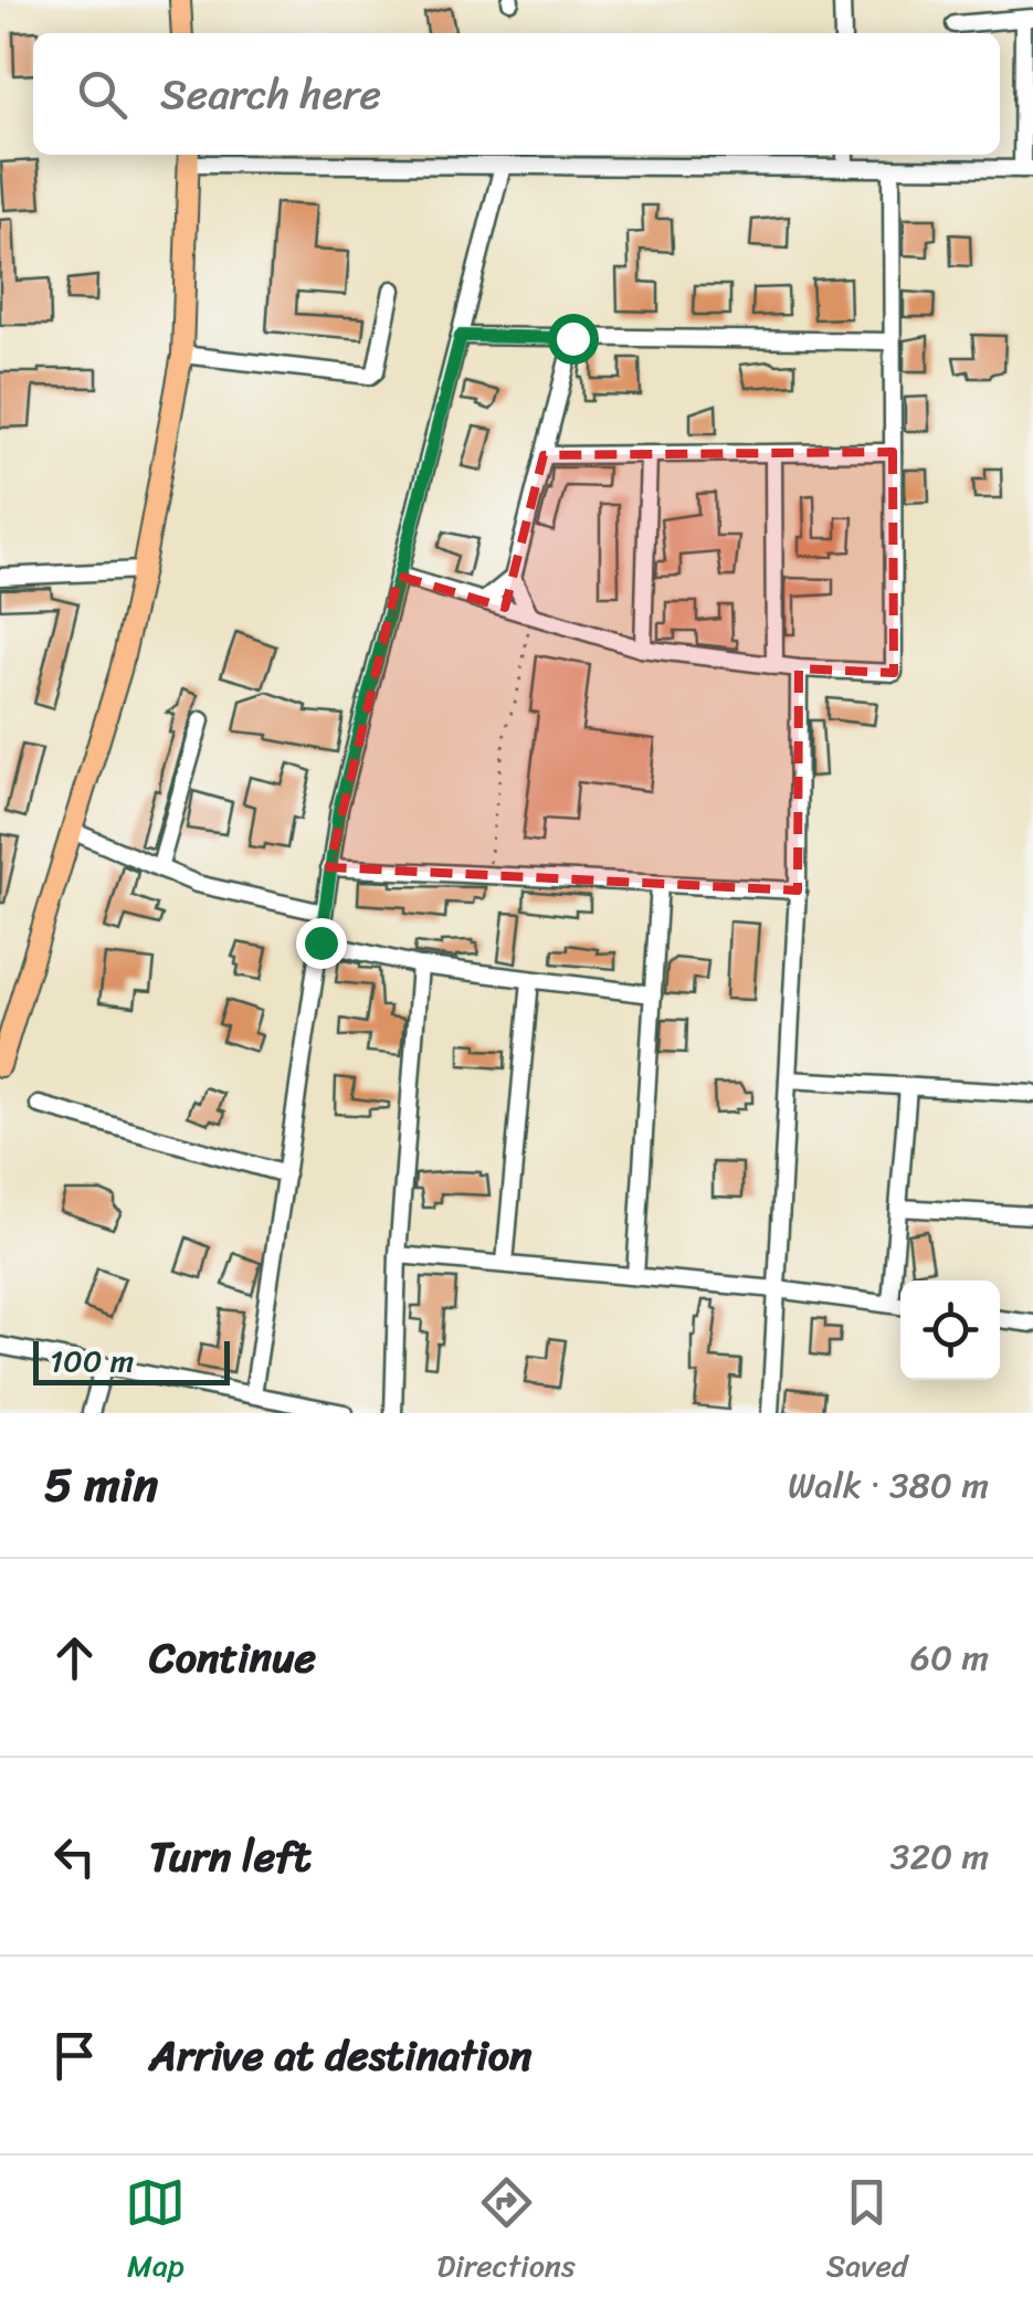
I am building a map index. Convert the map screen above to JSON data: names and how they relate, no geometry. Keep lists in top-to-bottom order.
{
  "scale_bar": "100 m",
  "page": {
    "search": "Search here",
    "scale": "100 m",
    "heading": ["5 min", "Walk · 380 m"],
    "list": [
      ["Continue", "60 m"],
      ["Turn left", "320 m"],
      "Arrive at destination"
    ],
    "nav": ["Map", "Directions", "Saved"]
  }
}
